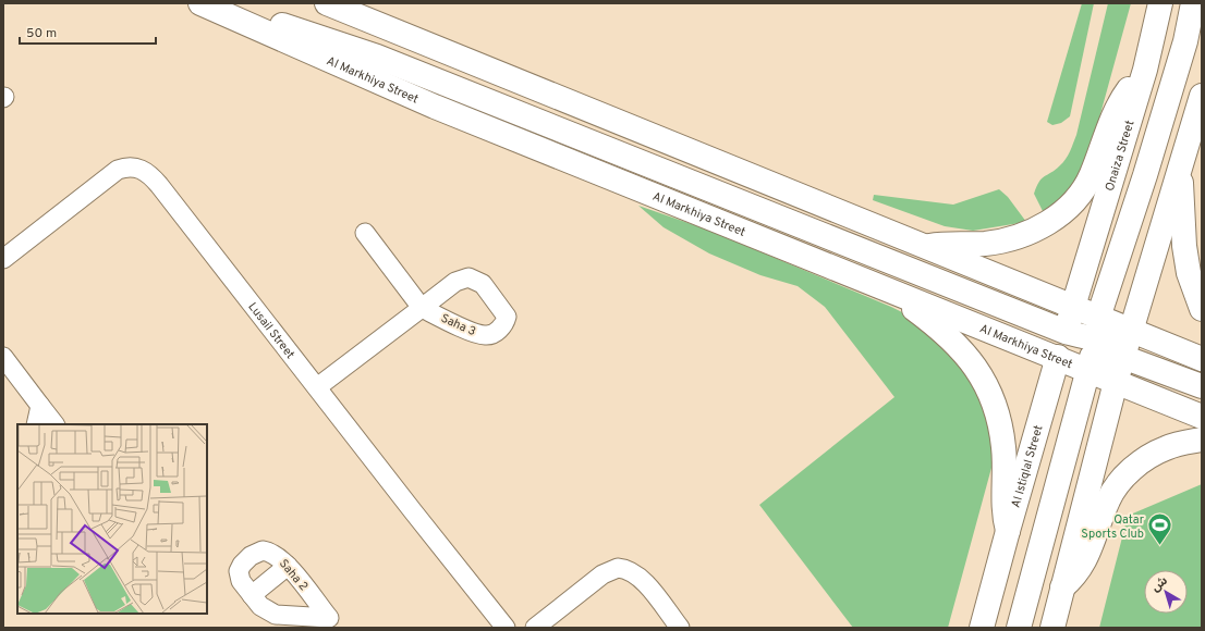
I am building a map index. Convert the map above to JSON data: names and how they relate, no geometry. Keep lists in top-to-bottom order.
{
  "streets": {
    "main road": ["Al Markhiya Street", "Onaiza Street", "Al Istiqlal Street"],
    "street": ["Lusail Street", "Saha 2"]
  },
  "crossings": [
    ["Al Markhiya Street", "Onaiza Street"],
    ["Al Markhiya Street", "Al Istiqlal Street"],
    ["Onaiza Street", "Al Istiqlal Street"]
  ],
  "places": {
    "sports": ["Qatar Sports Club"]
  },
  "scale_bar": "50 m",
  "north": "top left"
}
